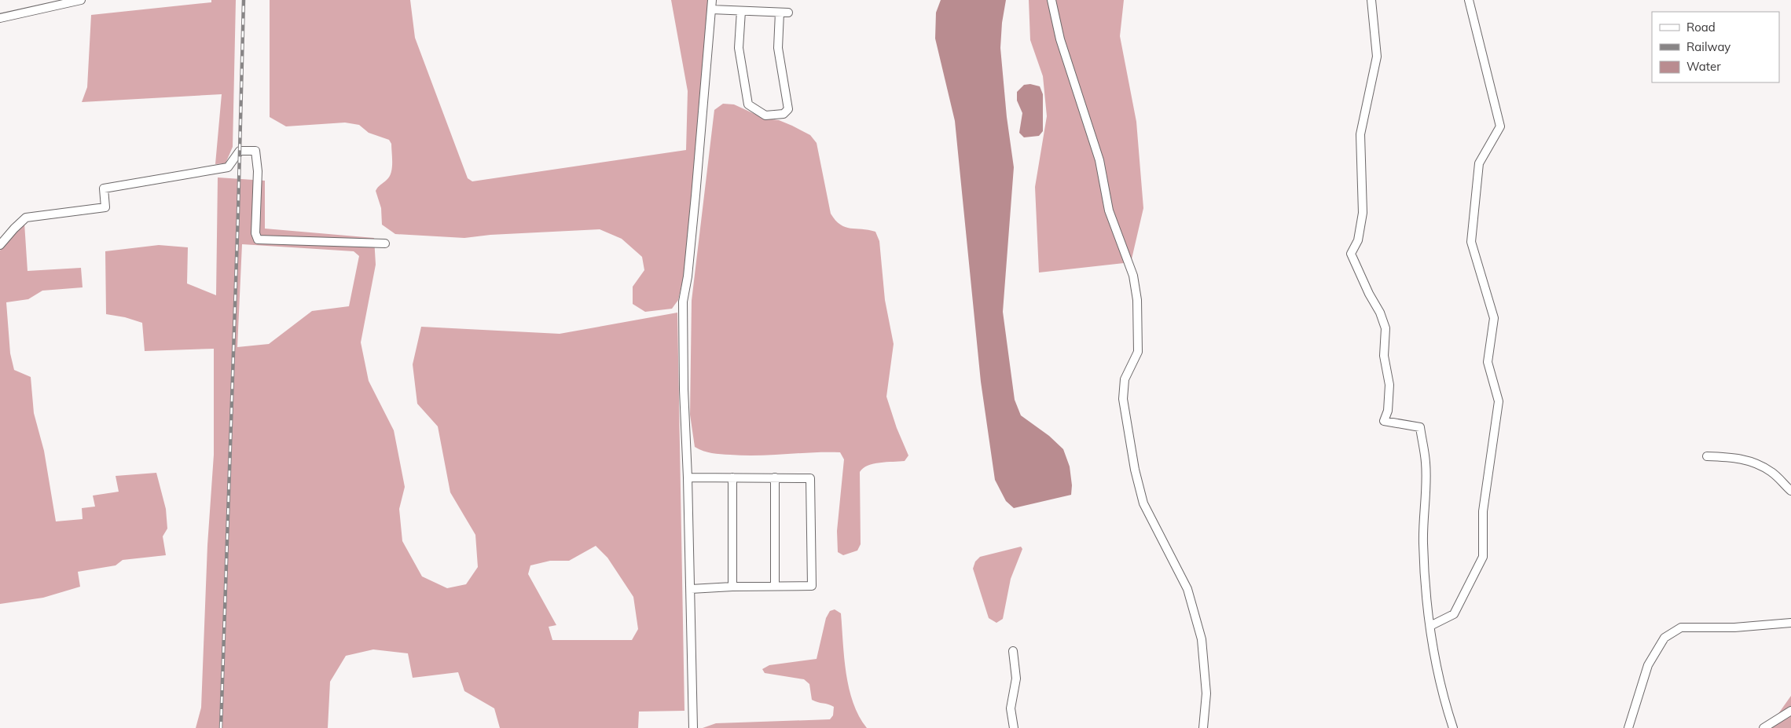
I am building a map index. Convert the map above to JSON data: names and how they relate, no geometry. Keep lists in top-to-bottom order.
{
  "legend": ["Road", "Railway", "Water"]
}
